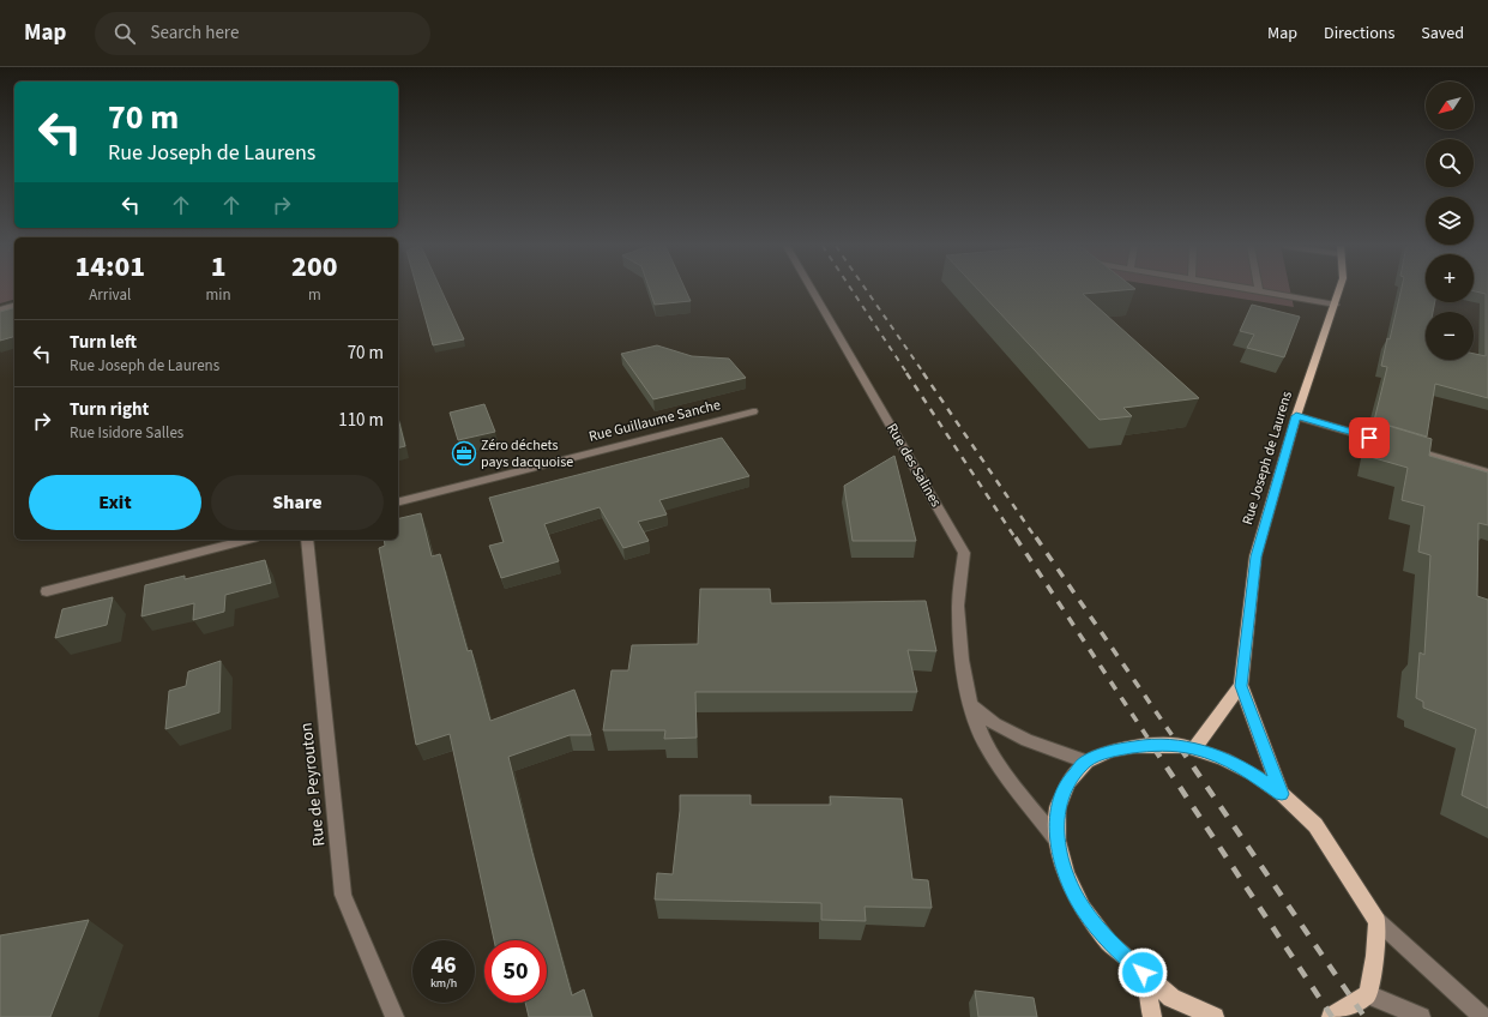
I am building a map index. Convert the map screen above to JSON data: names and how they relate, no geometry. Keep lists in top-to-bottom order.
{
  "streets": {
    "main road": ["Rue Joseph de Laurens"],
    "street": ["Rue Guillaume Sanche", "Rue des Salines", "Rue de Peyrouton"]
  },
  "places": {
    "office": ["Zéro déchets pays dacquoise"]
  },
  "north": "bottom left",
  "page": {
    "header": "Map",
    "search": "Search here",
    "nav": ["Map", "Directions", "Saved"],
    "map_buttons": ["+", "−"],
    "turn": ["70 m", "Rue Joseph de Laurens"],
    "eta": [
      "14:01",
      "Arrival",
      "1",
      "min",
      "200",
      "m"
    ],
    "list": [
      {
        "name": "Turn left",
        "note": "Rue Joseph de Laurens",
        "value": "70 m"
      },
      {
        "name": "Turn right",
        "note": "Rue Isidore Salles",
        "value": "110 m"
      }
    ],
    "buttons": ["Exit", "Share"],
    "speed": "46 km/h",
    "limit": "50"
  }
}
